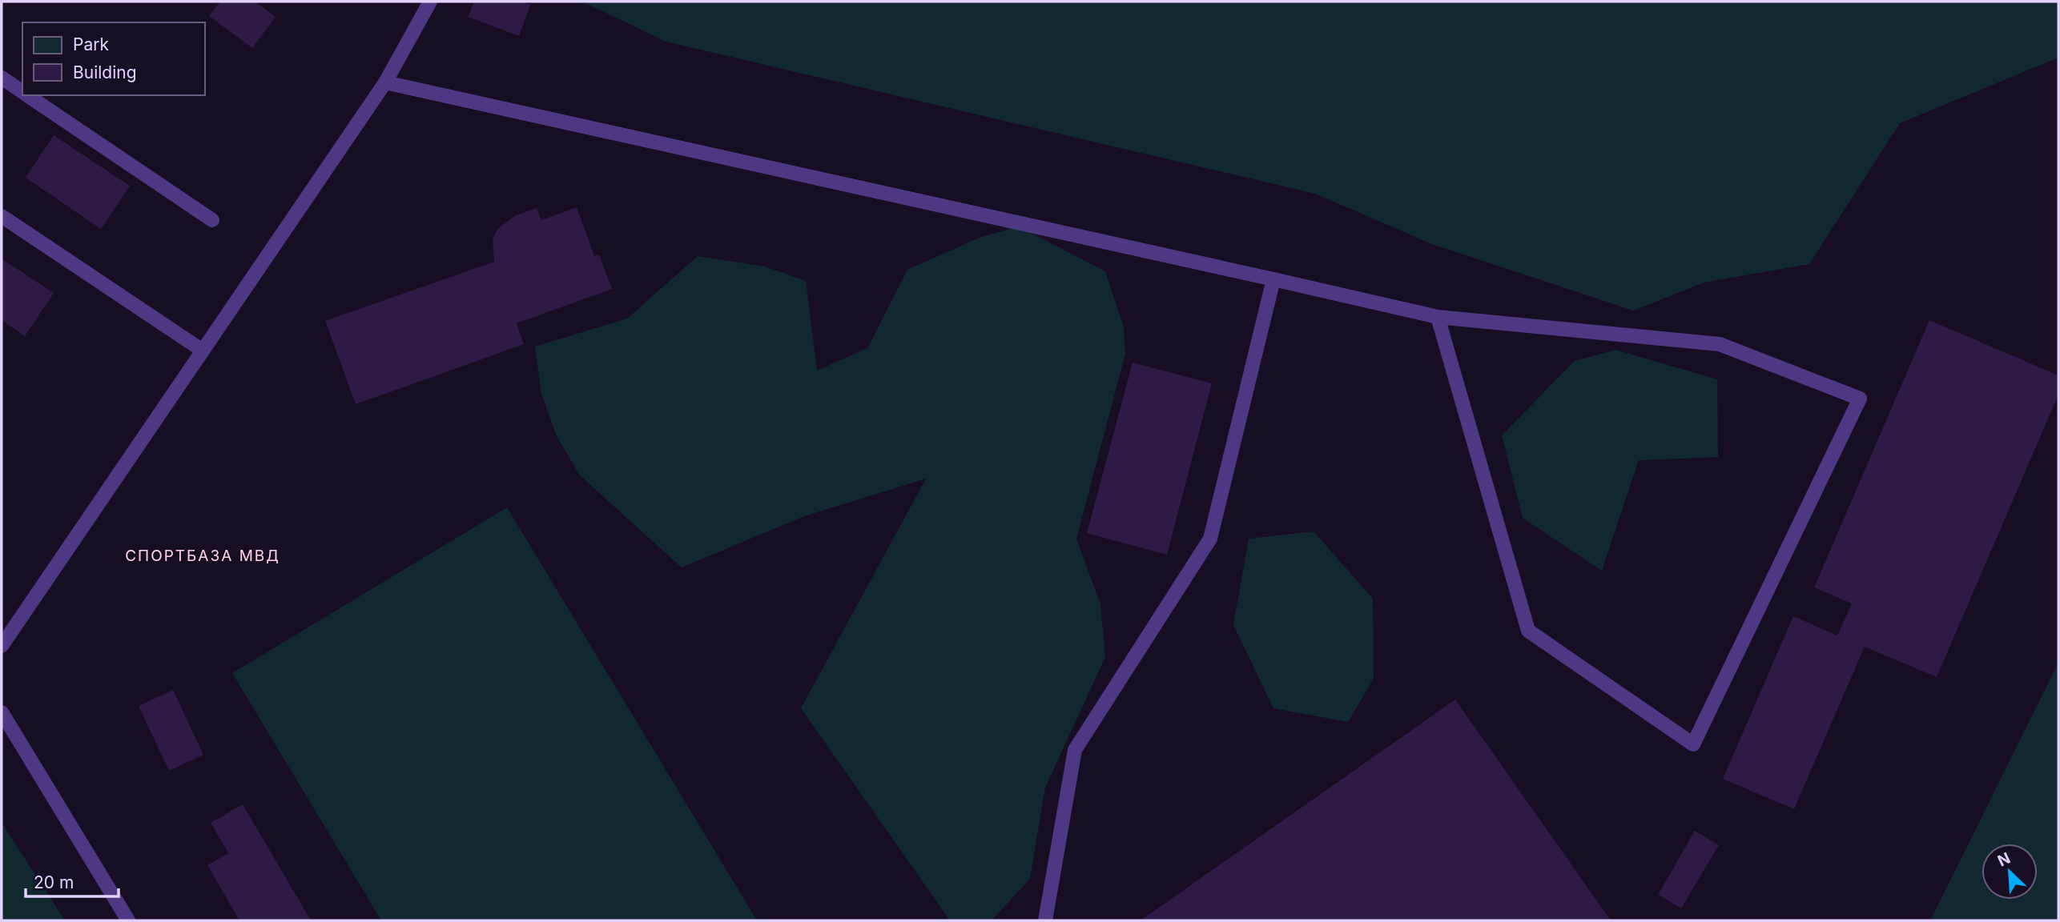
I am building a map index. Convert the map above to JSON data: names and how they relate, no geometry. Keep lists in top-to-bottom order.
{
  "districts": ["СПОРТБАЗА МВД"],
  "legend": ["Park", "Building"],
  "scale_bar": "20 m",
  "north": "top left"
}
